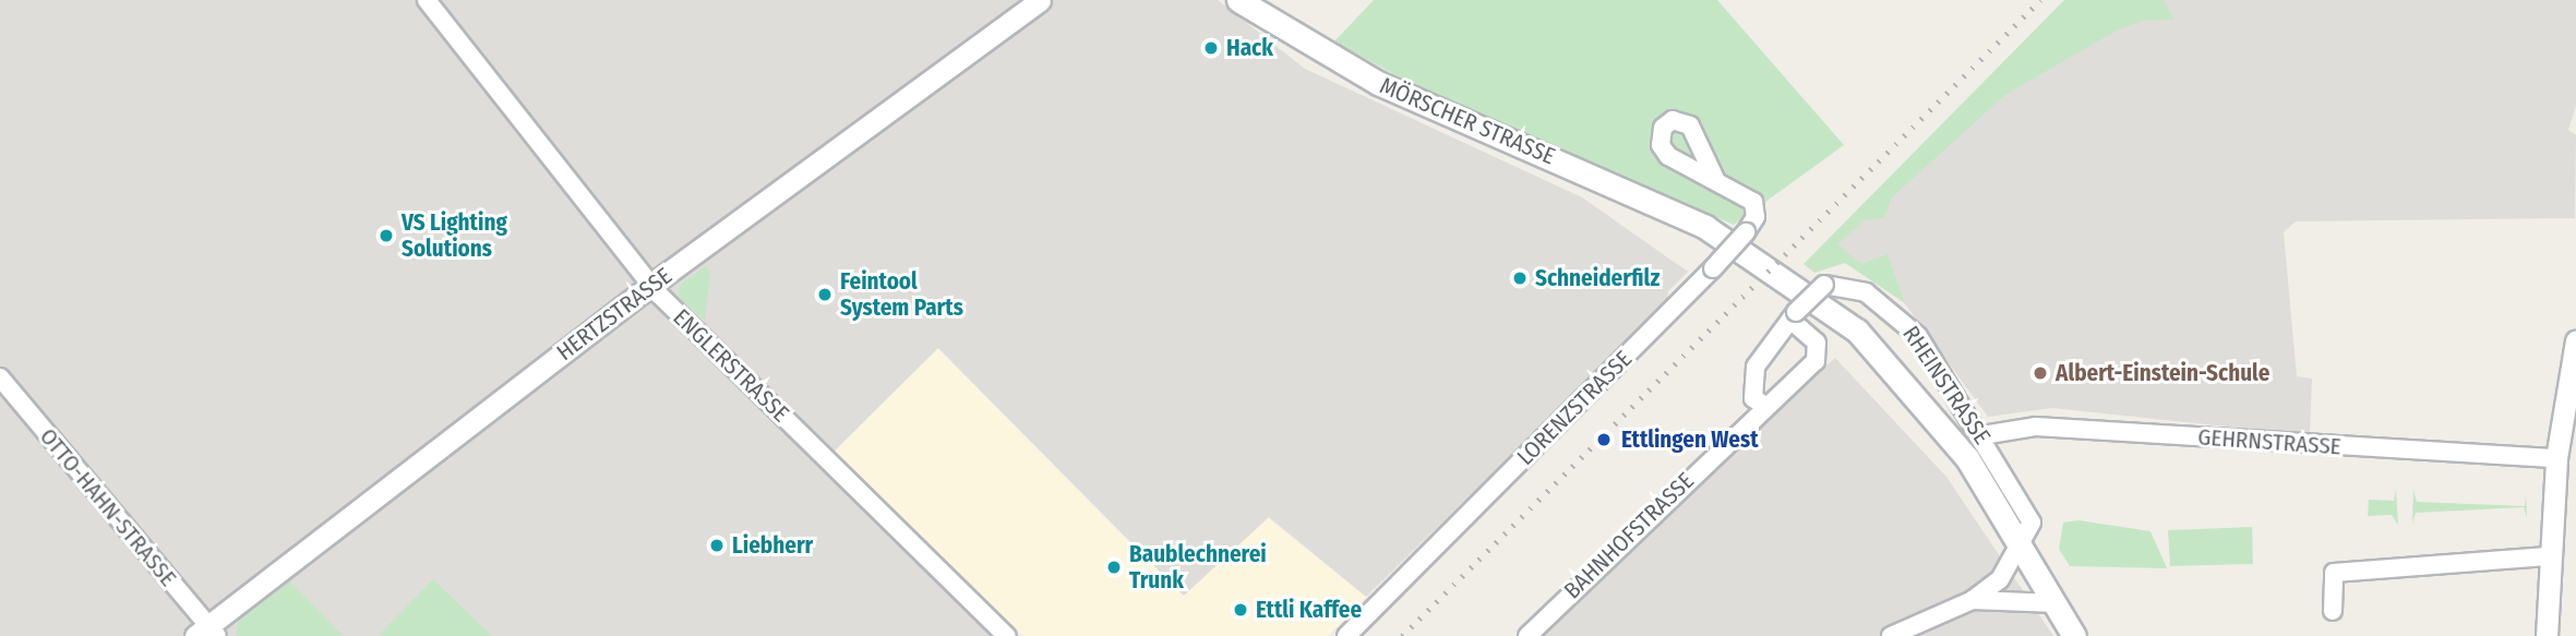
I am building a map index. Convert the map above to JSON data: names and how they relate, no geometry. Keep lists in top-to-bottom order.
{
  "streets": {
    "main road": ["MÖRSCHER STRASSE", "RHEINSTRASSE"],
    "street": [
      "HERTZSTRASSE",
      "ENGLERSTRASSE",
      "LORENZSTRASSE",
      "GEHRNSTRASSE",
      "OTTO-HAHN-STRASSE",
      "BAHNHOFSTRASSE"
    ]
  },
  "crossings": [
    ["MÖRSCHER STRASSE", "RHEINSTRASSE"],
    ["HERTZSTRASSE", "ENGLERSTRASSE"],
    ["HERTZSTRASSE", "OTTO-HAHN-STRASSE"],
    ["RHEINSTRASSE", "GEHRNSTRASSE"],
    ["RHEINSTRASSE", "BAHNHOFSTRASSE"]
  ],
  "places": [
    "Hack",
    "VS Lighting Solutions",
    "Schneiderfilz",
    "Feintool System Parts",
    "Albert-Einstein-Schule",
    "Ettlingen West",
    "Liebherr",
    "Baublechnerei Trunk",
    "Ettli Kaffee"
  ]
}
